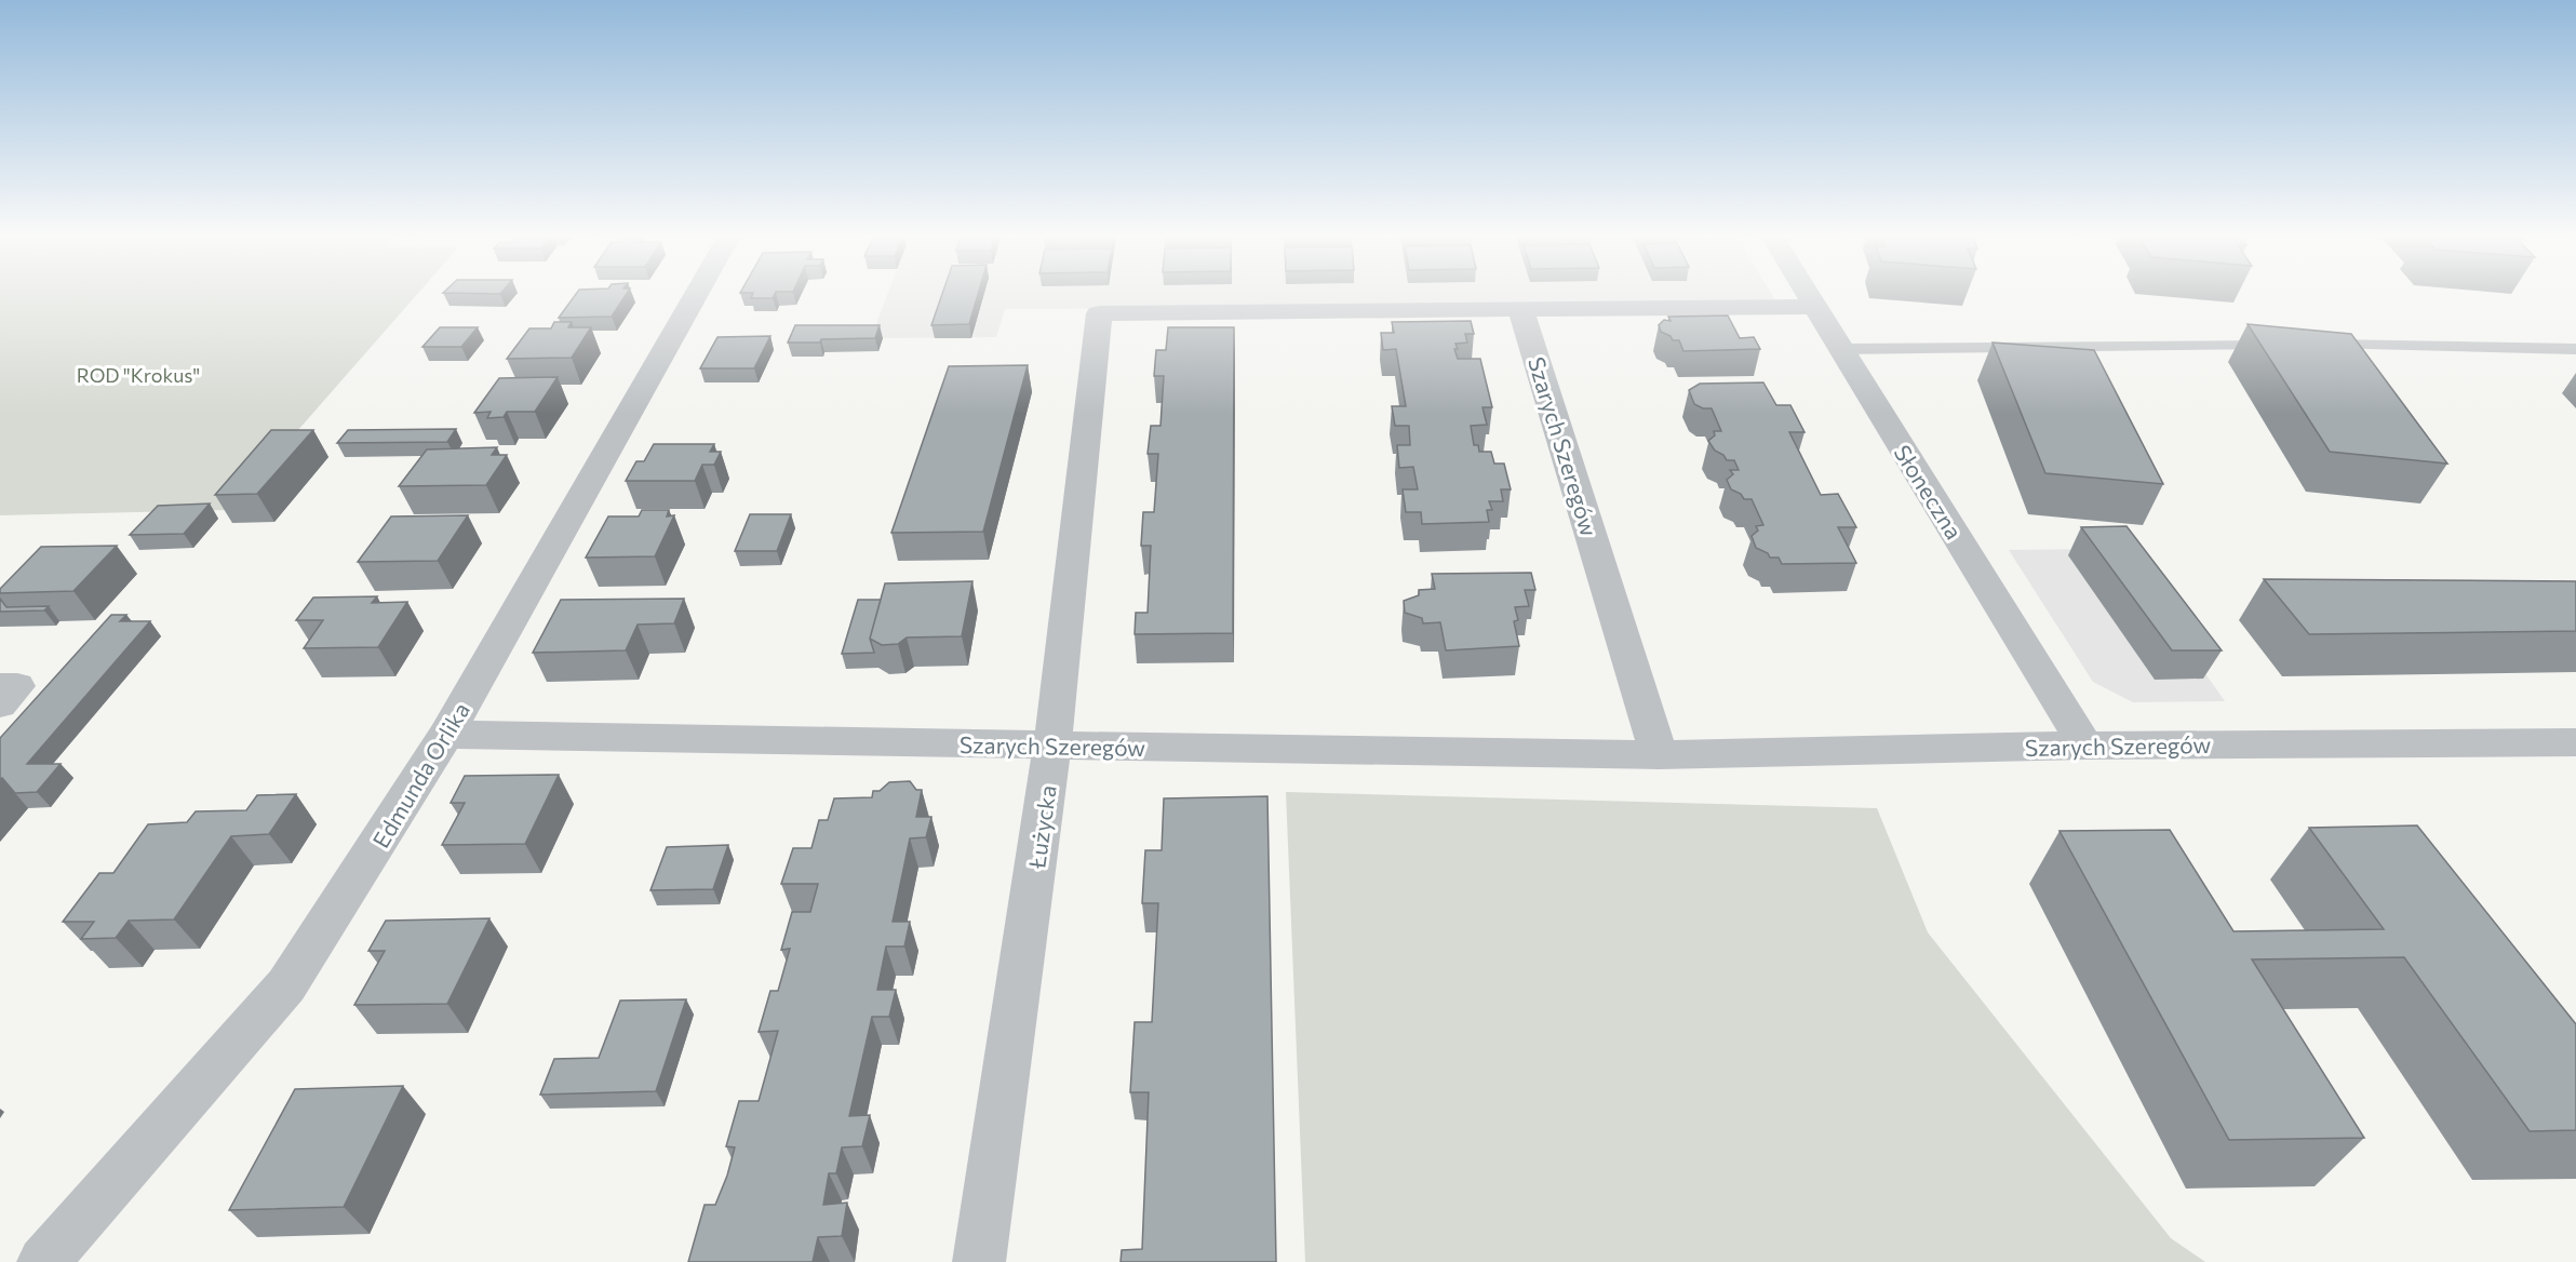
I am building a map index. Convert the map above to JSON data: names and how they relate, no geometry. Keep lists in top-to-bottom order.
{
  "streets": {
    "street": [
      "Szarych Szeregów",
      "Słoneczna",
      "Edmunda Orlika",
      "Łużycka"
    ]
  },
  "crossings": [
    ["Szarych Szeregów", "Słoneczna"],
    ["Szarych Szeregów", "Edmunda Orlika"],
    ["Szarych Szeregów", "Łużycka"]
  ],
  "parks": ["ROD \"Krokus\""]
}
